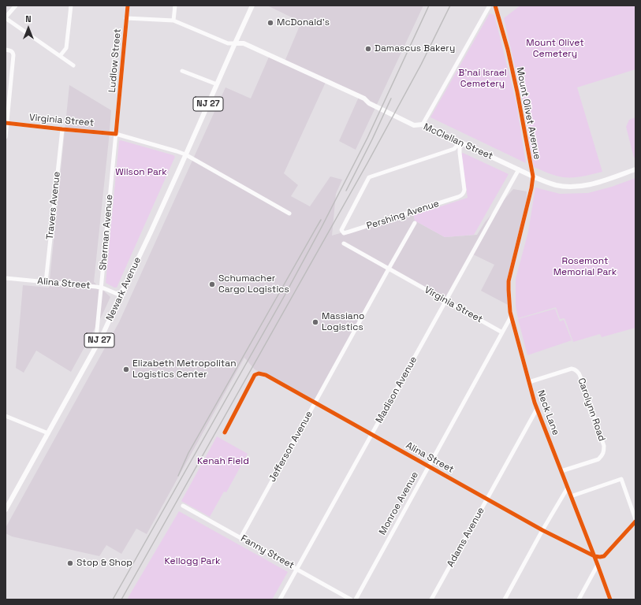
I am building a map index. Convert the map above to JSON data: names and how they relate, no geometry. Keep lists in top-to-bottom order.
{
  "streets": {
    "main road": ["NJ 27", "McClellan Street", "Newark Avenue"],
    "street": [
      "Ludlow Street",
      "Mount Olivet Avenue",
      "Virginia Street",
      "Travers Avenue",
      "Pershing Avenue",
      "Sherman Avenue",
      "Alina Street",
      "Madison Avenue",
      "Carolynn Road",
      "Neck Lane",
      "Jefferson Avenue",
      "Monroe Avenue",
      "Adams Avenue",
      "Fanny Street"
    ]
  },
  "crossings": [
    ["Ludlow Street", "Sherman Avenue"],
    ["NJ 27", "Virginia Street"],
    ["NJ 27", "McClellan Street"],
    ["NJ 27", "Newark Avenue"],
    ["Mount Olivet Avenue", "McClellan Street"],
    ["Mount Olivet Avenue", "Neck Lane"],
    ["Virginia Street", "Travers Avenue"],
    ["Virginia Street", "Sherman Avenue"],
    ["Virginia Street", "Newark Avenue"],
    ["Virginia Street", "Madison Avenue"],
    ["Virginia Street", "Jefferson Avenue"],
    ["Virginia Street", "Monroe Avenue"],
    ["McClellan Street", "Pershing Avenue"],
    ["McClellan Street", "Madison Avenue"],
    ["Travers Avenue", "Alina Street"],
    ["Sherman Avenue", "Alina Street"],
    ["Sherman Avenue", "Newark Avenue"],
    ["Alina Street", "Newark Avenue"],
    ["Alina Street", "Madison Avenue"],
    ["Alina Street", "Neck Lane"],
    ["Alina Street", "Jefferson Avenue"],
    ["Alina Street", "Monroe Avenue"],
    ["Alina Street", "Adams Avenue"],
    ["Madison Avenue", "Fanny Street"],
    ["Carolynn Road", "Neck Lane"],
    ["Neck Lane", "Adams Avenue"],
    ["Jefferson Avenue", "Fanny Street"]
  ],
  "parks": [
    "Mount Olivet Cemetery",
    "B'nai Israel Cemetery",
    "Wilson Park",
    "Rosemont Memorial Park",
    "Kenah Field",
    "Kellogg Park"
  ],
  "places": [
    "McDonald's",
    "Damascus Bakery",
    "Schumacher Cargo Logistics",
    "Massiano Logistics",
    "Elizabeth Metropolitan Logistics Center",
    "Stop & Shop"
  ],
  "north": "top"
}
